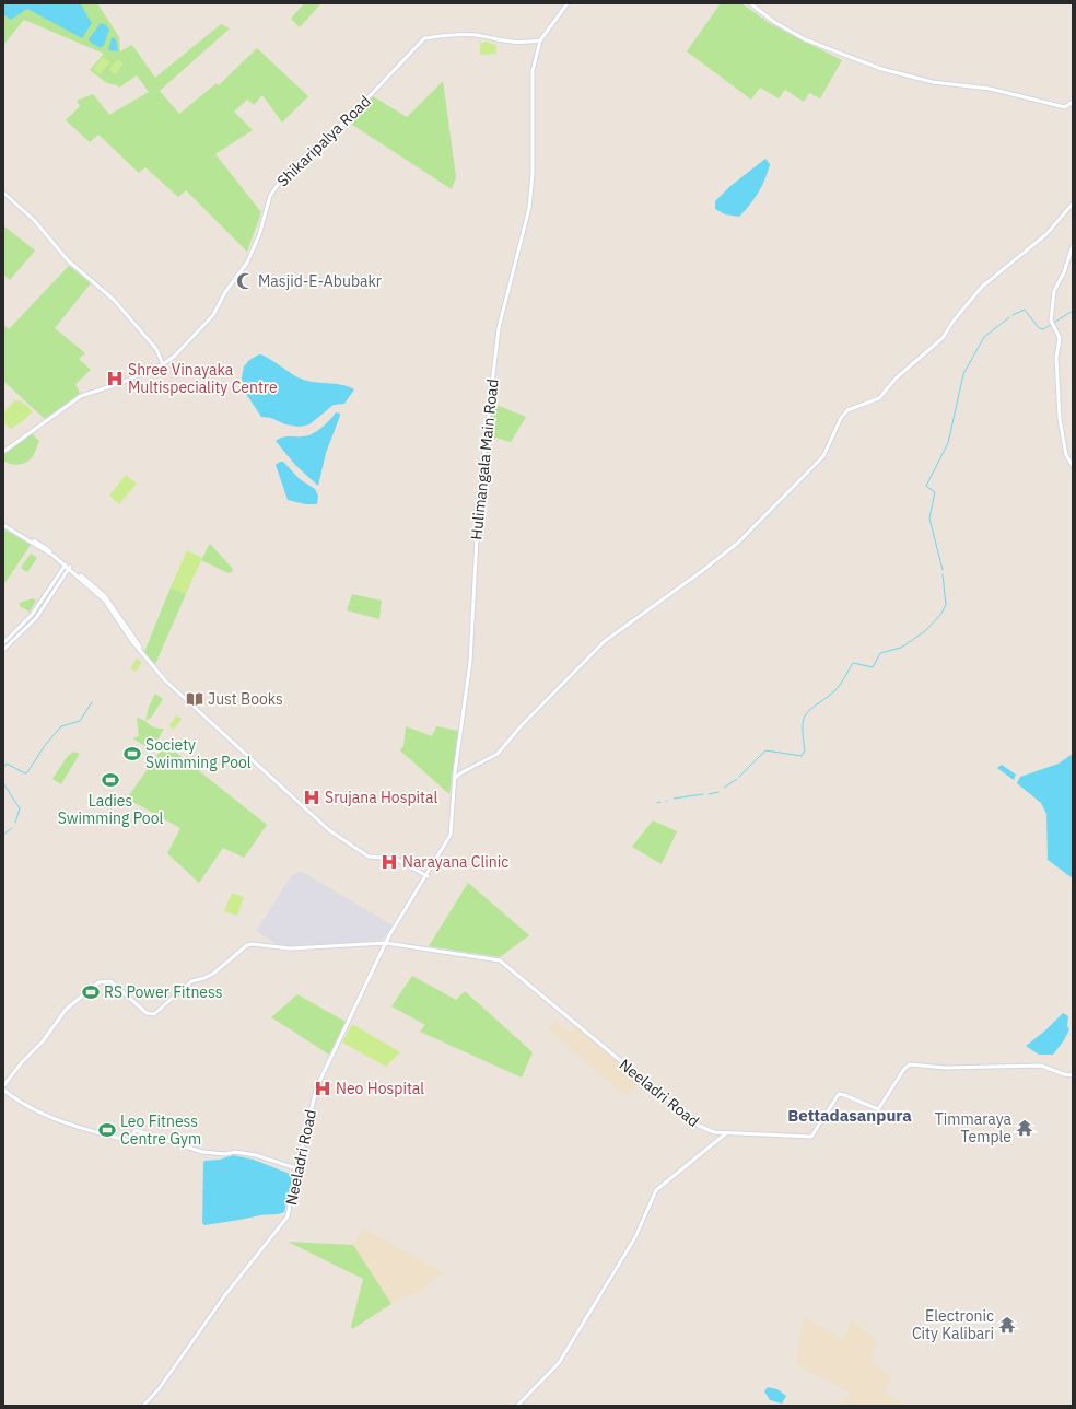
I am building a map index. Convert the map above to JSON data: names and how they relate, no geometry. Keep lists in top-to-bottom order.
{
  "streets": {
    "street": ["Shikaripalya Road", "Hulimangala Main Road", "Neeladri Road"]
  },
  "crossings": [
    ["Shikaripalya Road", "Hulimangala Main Road"],
    ["Hulimangala Main Road", "Neeladri Road"]
  ],
  "districts": ["Bettadasanpura"],
  "places": {
    "mosque": ["Masjid-E-Abubakr"],
    "hospital": [
      "Shree Vinayaka Multispeciality Centre",
      "Srujana Hospital",
      "Narayana Clinic",
      "Neo Hospital"
    ],
    "library": ["Just Books"],
    "sports": [
      "Society Swimming Pool",
      "Ladies Swimming Pool",
      "RS Power Fitness",
      "Leo Fitness Centre Gym"
    ],
    "temple": ["Timmaraya Temple", "Electronic City Kalibari"]
  }
}
